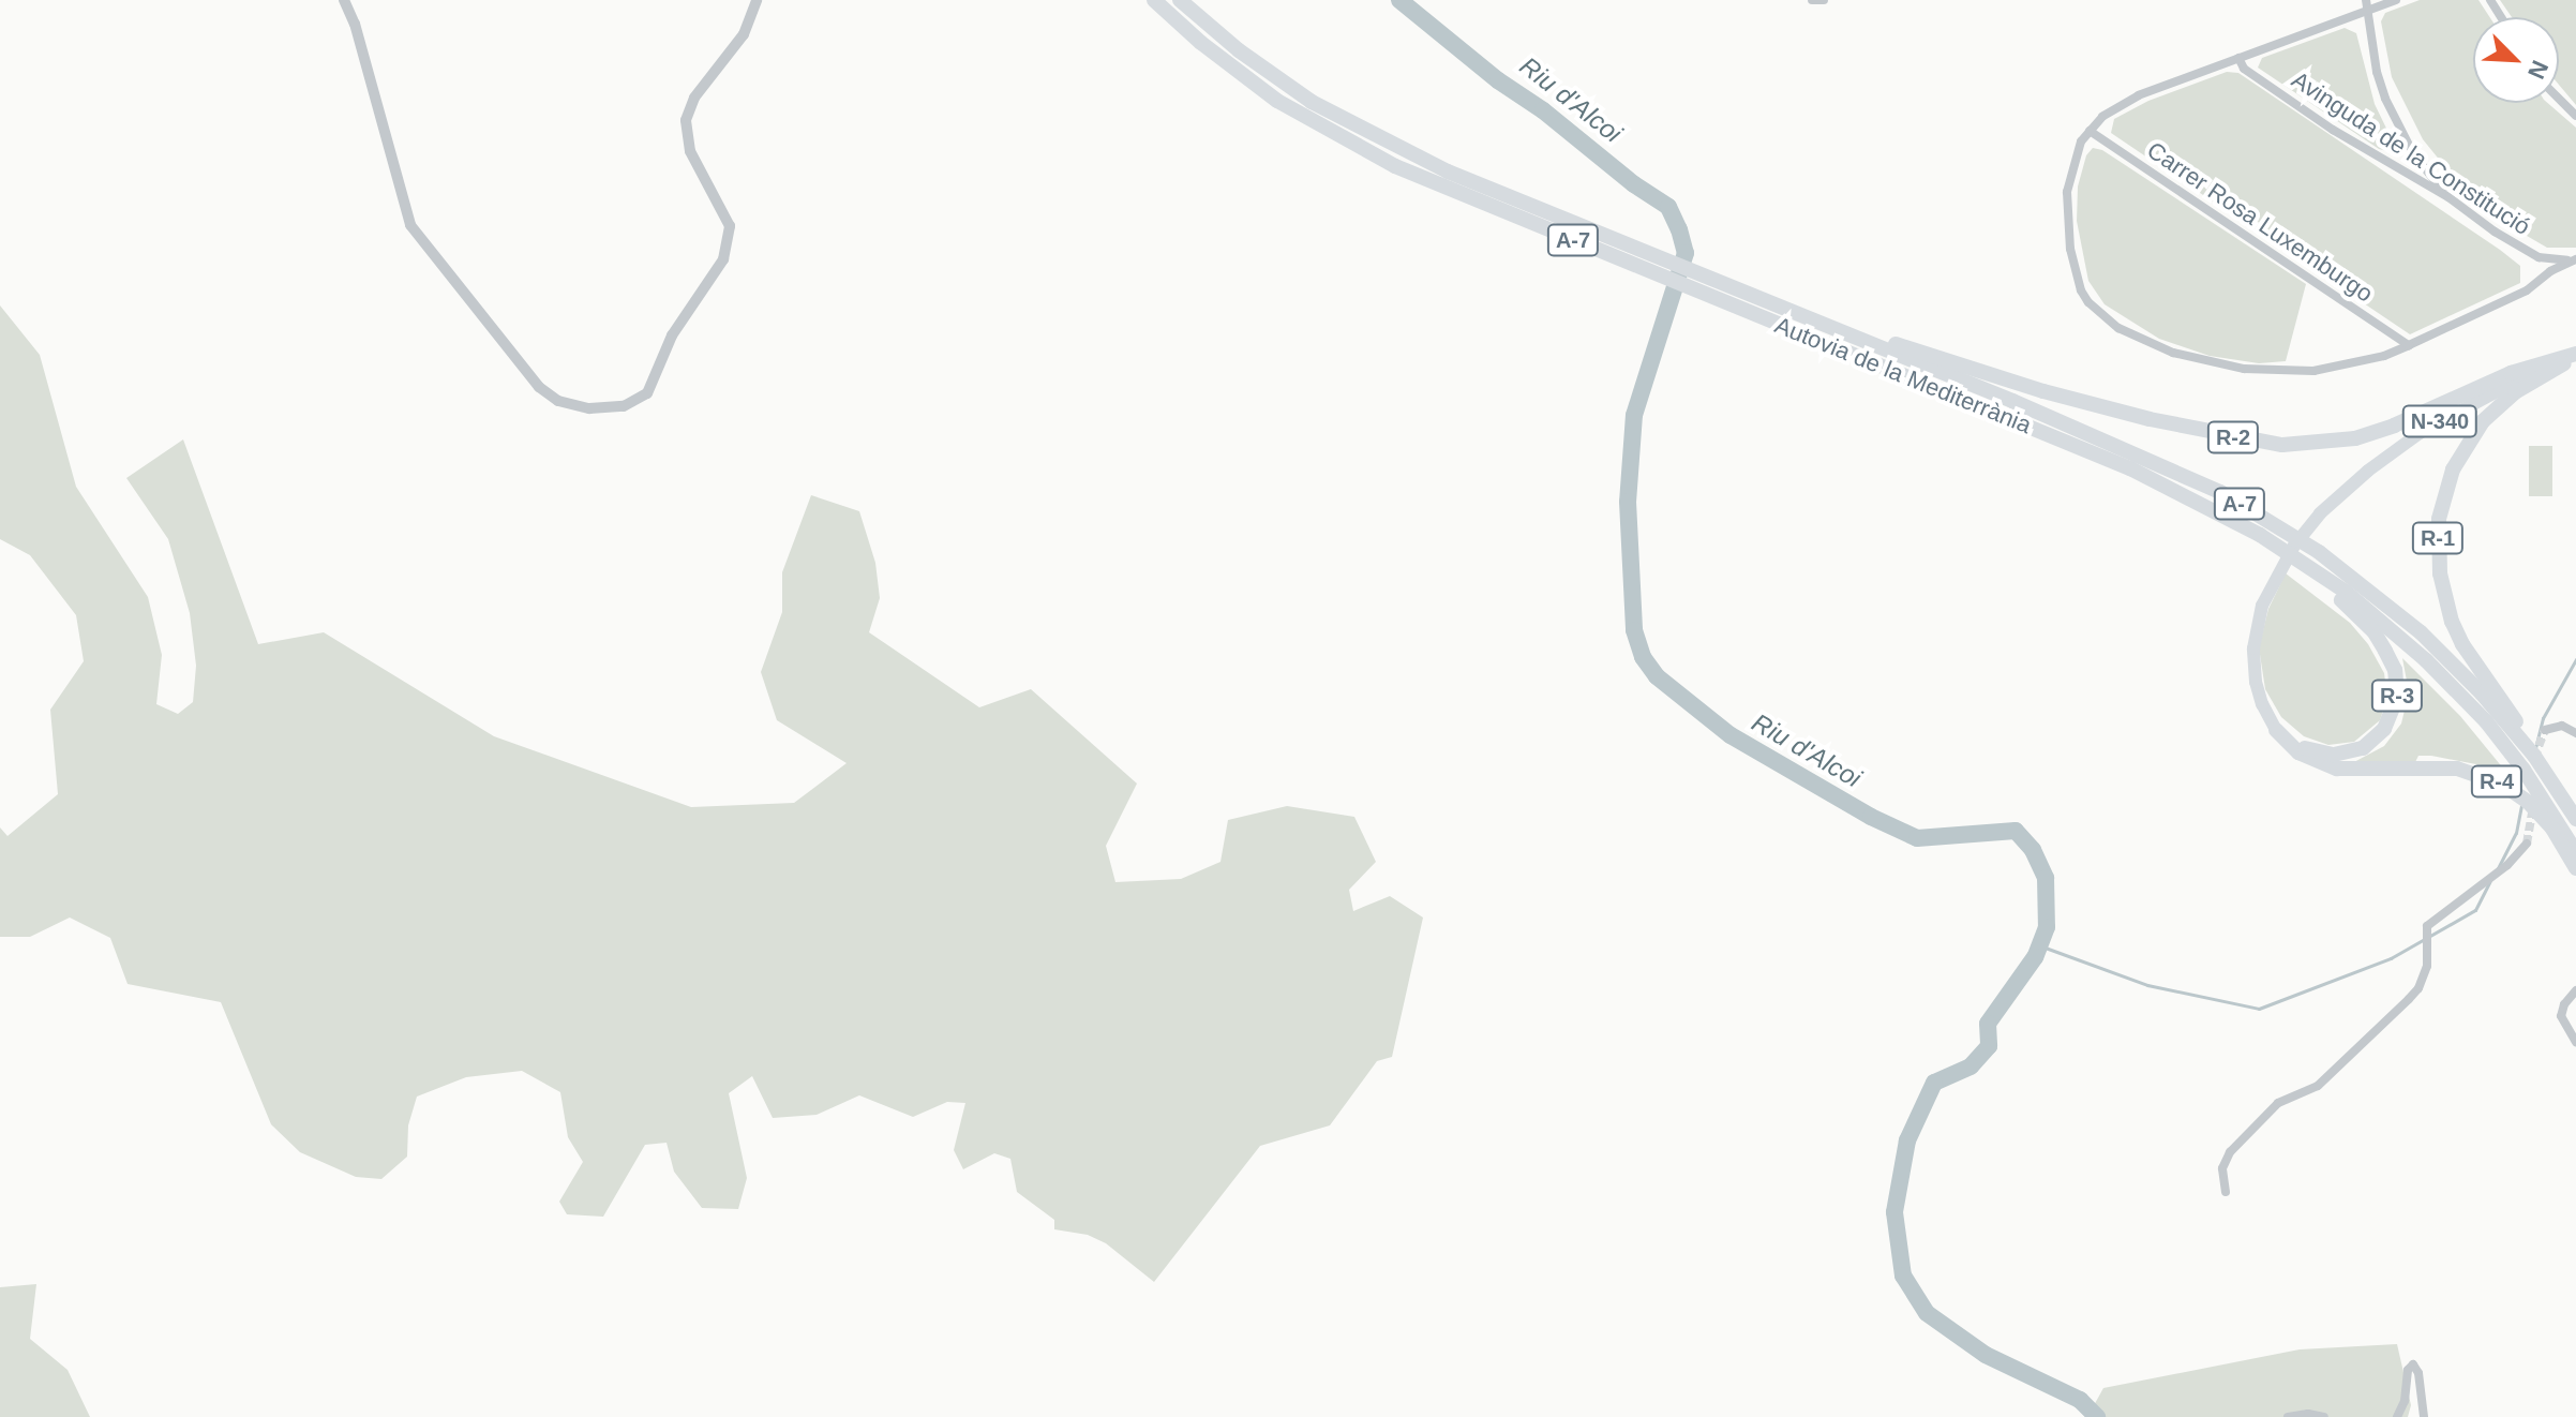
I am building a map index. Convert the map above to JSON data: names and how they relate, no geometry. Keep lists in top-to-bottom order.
{
  "streets": {
    "highway": [
      "A-7",
      "Autovia de la Mediterrània",
      "R-2",
      "R-1",
      "R-3",
      "R-4"
    ],
    "main road": ["N-340"],
    "street": ["Avinguda de la Constitució", "Carrer Rosa Luxemburgo"]
  },
  "crossings": [
    ["Autovia de la Mediterrània", "R-2"],
    ["Autovia de la Mediterrània", "R-1"],
    ["Autovia de la Mediterrània", "R-3"],
    ["N-340", "R-2"],
    ["N-340", "R-1"],
    ["N-340", "R-3"],
    ["N-340", "R-4"],
    ["R-2", "R-1"],
    ["R-3", "R-4"]
  ],
  "water": ["Riu d'Alcoi"],
  "north": "bottom right"
}
